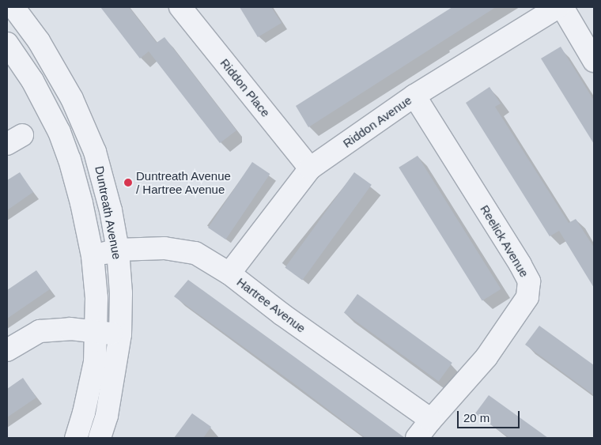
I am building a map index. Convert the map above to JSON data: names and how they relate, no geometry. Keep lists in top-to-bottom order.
{
  "streets": {
    "street": [
      "Riddon Place",
      "Riddon Avenue",
      "Duntreath Avenue",
      "Reelick Avenue",
      "Hartree Avenue"
    ]
  },
  "crossings": [
    ["Riddon Place", "Riddon Avenue"],
    ["Riddon Avenue", "Reelick Avenue"],
    ["Riddon Avenue", "Hartree Avenue"],
    ["Duntreath Avenue", "Hartree Avenue"],
    ["Reelick Avenue", "Hartree Avenue"]
  ],
  "places": ["Duntreath Avenue / Hartree Avenue"],
  "scale_bar": "20 m"
}
